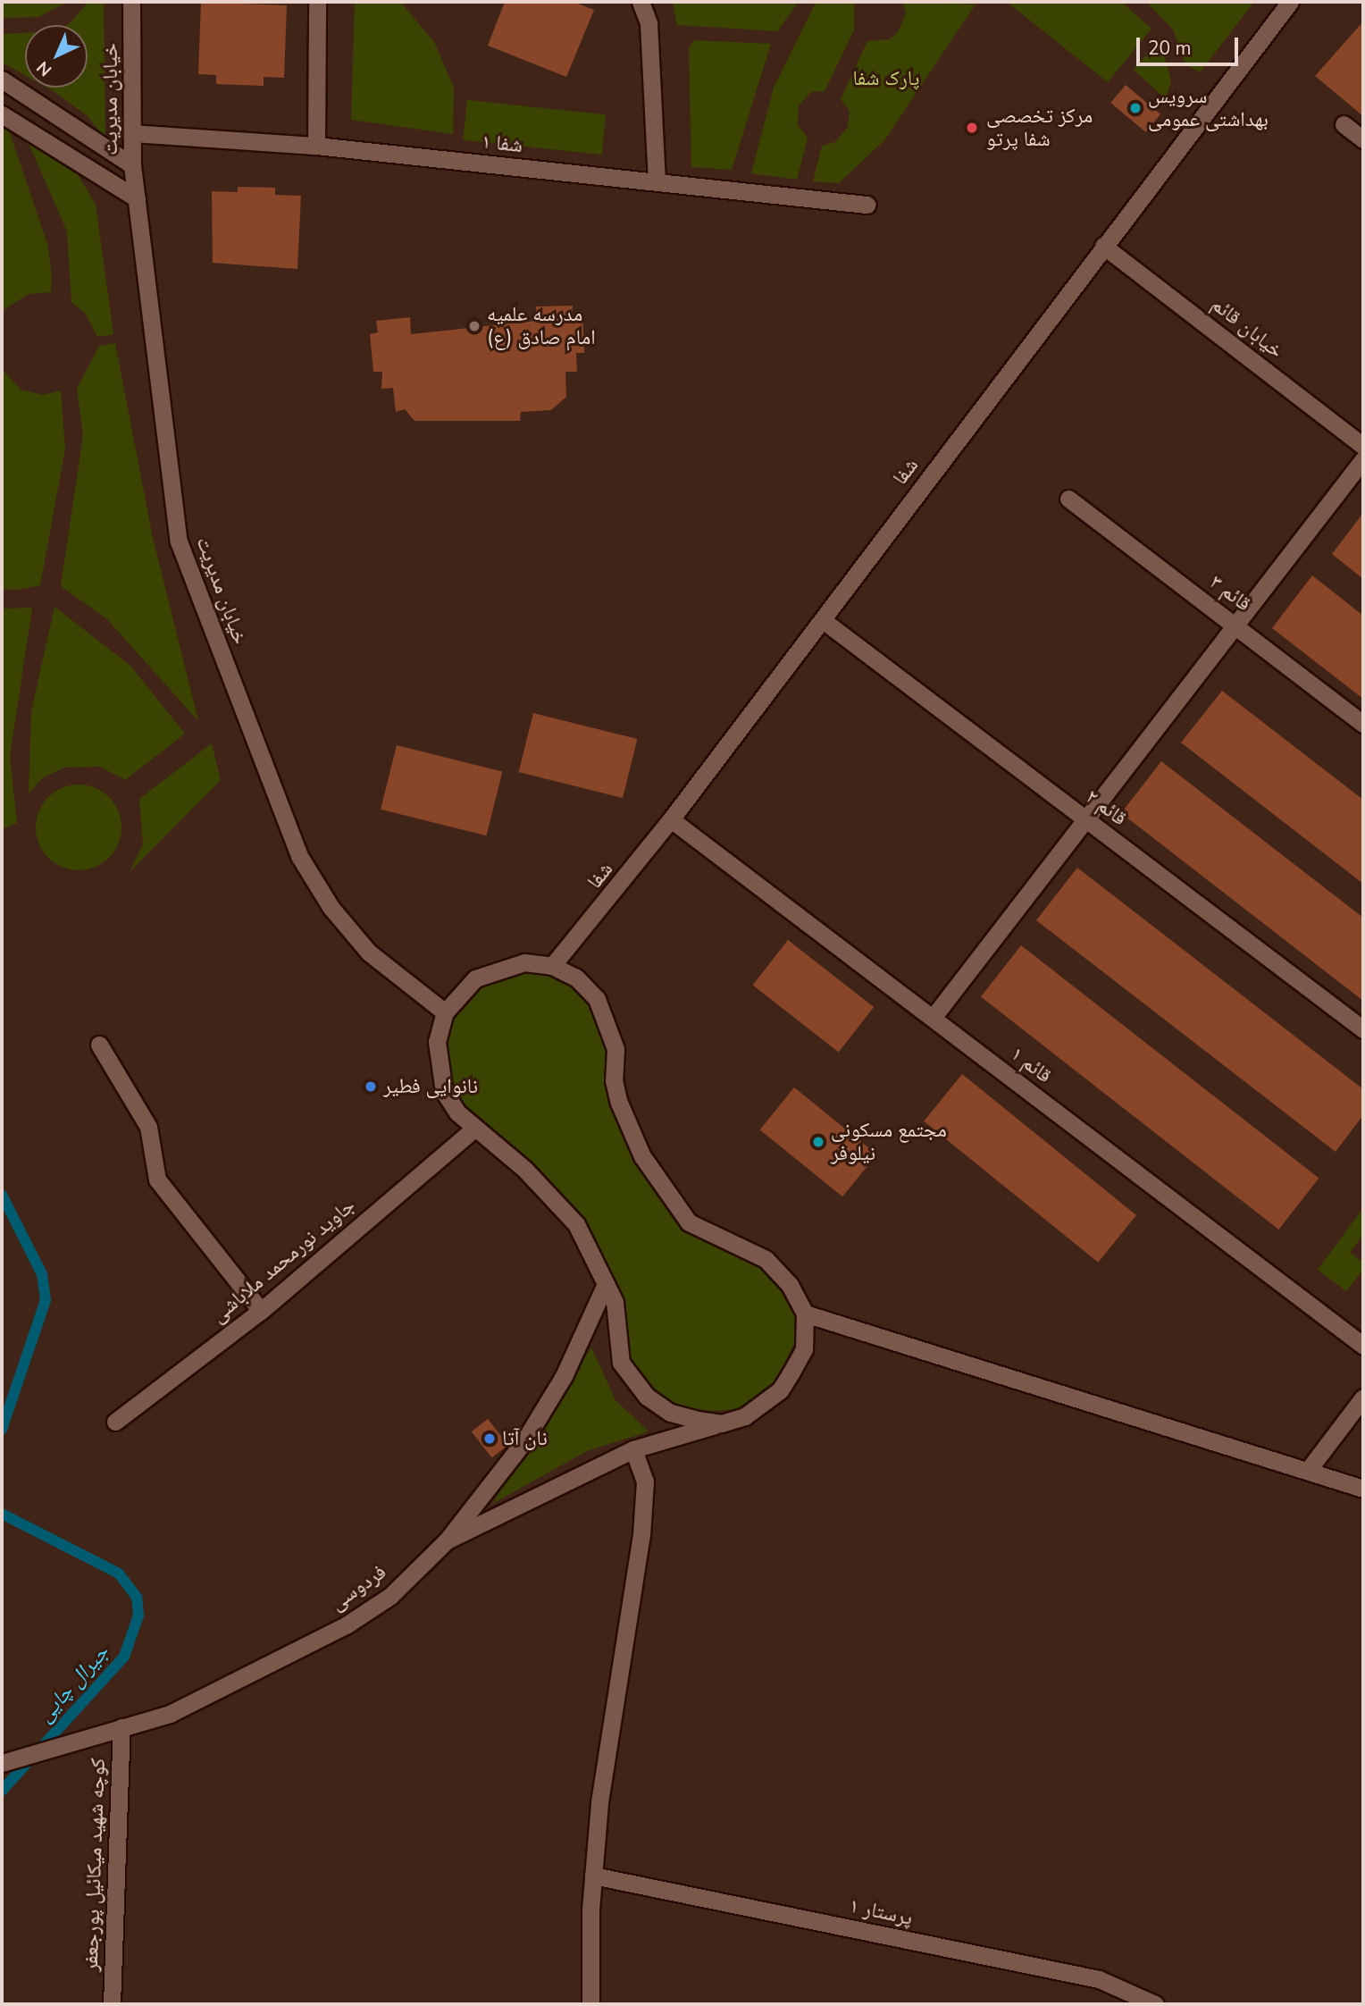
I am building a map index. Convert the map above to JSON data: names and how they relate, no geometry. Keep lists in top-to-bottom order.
{
  "streets": {
    "street": [
      "خیابان مدیریت",
      "شفا ۱",
      "خیابان قائم",
      "شفا",
      "قائم ۳",
      "قائم ۲",
      "قائم ۱",
      "جاوید نورمحمد ملاباشی",
      "فردوسی",
      "کوچه شهید میکائیل پورجعفر",
      "پرستار ۱"
    ]
  },
  "crossings": [
    ["خیابان مدیریت", "شفا ۱"],
    ["خیابان قائم", "شفا"],
    ["شفا", "قائم ۲"],
    ["شفا", "قائم ۱"],
    ["فردوسی", "کوچه شهید میکائیل پورجعفر"]
  ],
  "water": ["جیرال چایی"],
  "parks": ["پارک شفا"],
  "places": [
    "سرویس بهداشتی عمومی",
    "مرکز تخصصی شفا پرتو",
    "مدرسه علمیه امام صادق (ع)",
    "نانوایی فطیر",
    "مجتمع مسکونی نیلوفر",
    "نان آتا"
  ],
  "scale_bar": "20 m",
  "north": "bottom left"
}
